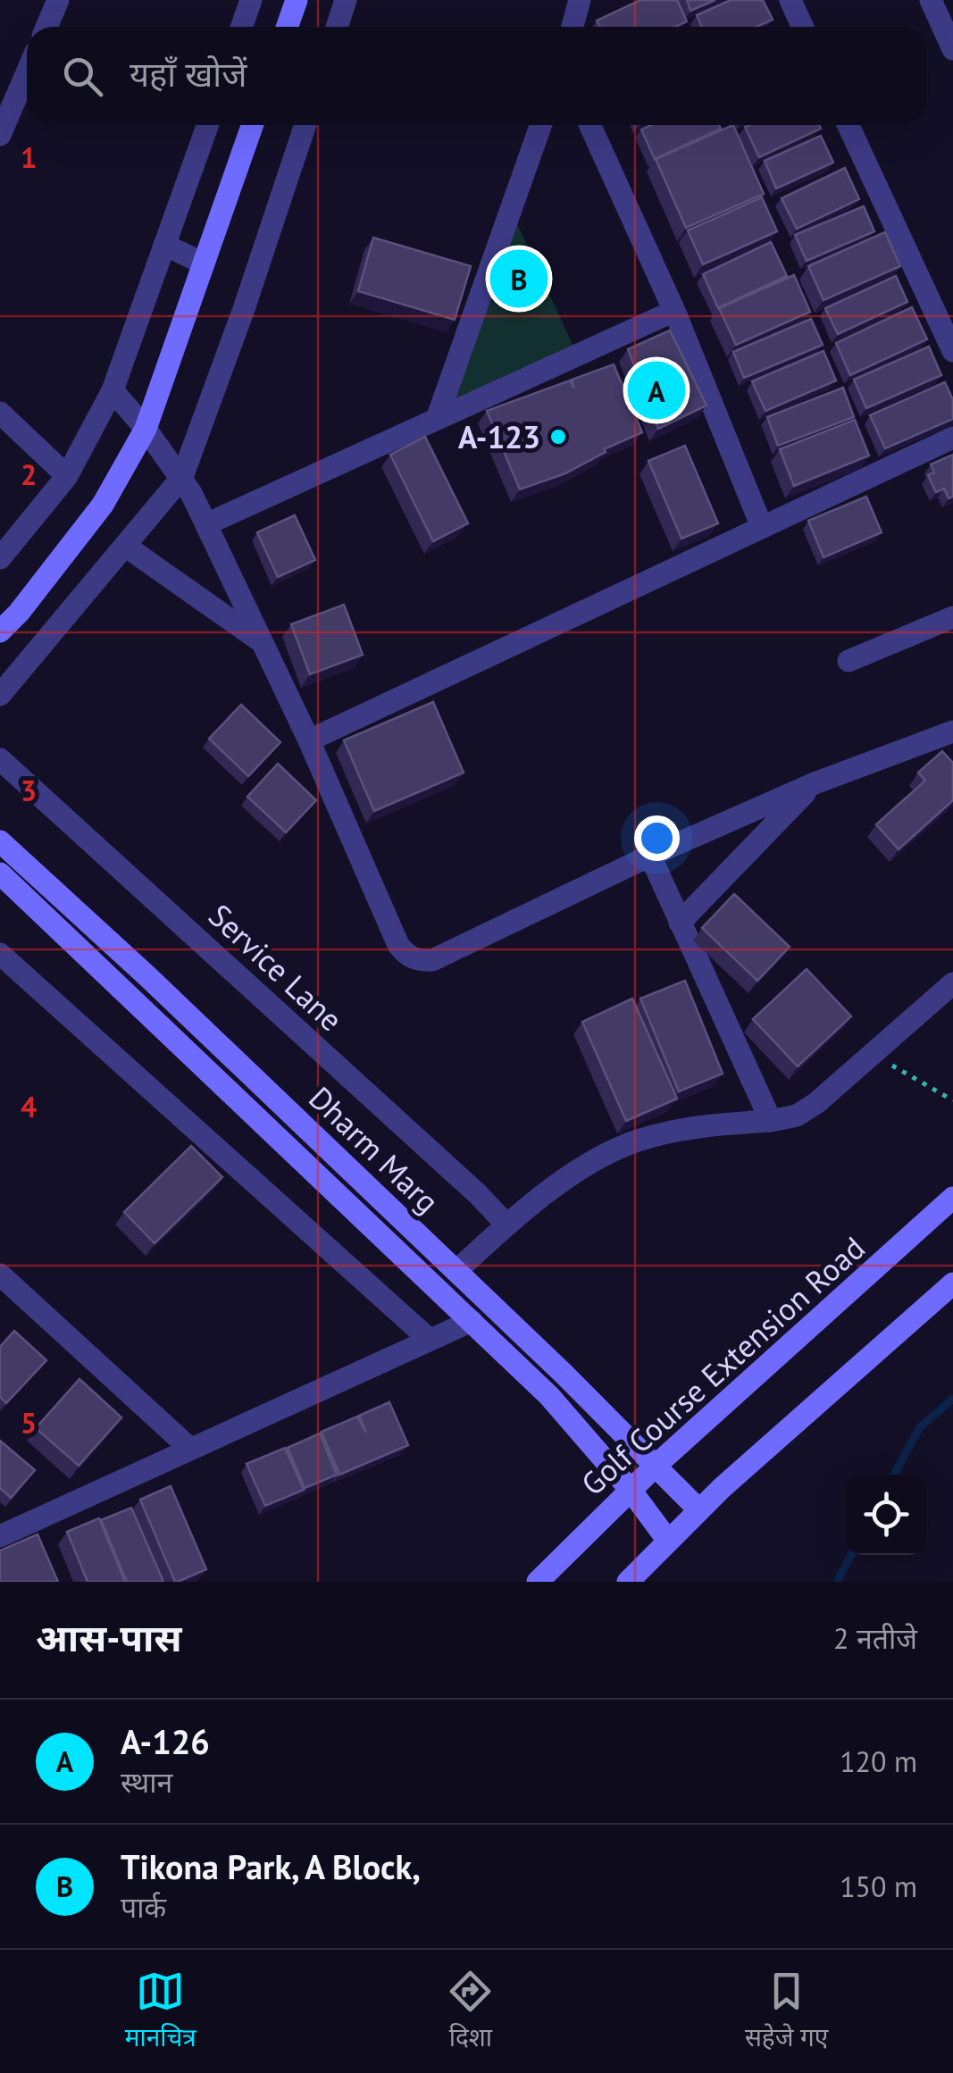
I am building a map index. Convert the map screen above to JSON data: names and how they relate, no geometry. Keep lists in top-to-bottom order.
{
  "streets": {
    "main road": ["Dharm Marg", "Golf Course Extension Road"],
    "street": ["Service Lane"]
  },
  "crossings": [
    ["Dharm Marg", "Golf Course Extension Road"]
  ],
  "places": ["A-123"],
  "page": {
    "search": "यहाँ खोजें",
    "pins": ["B", "A"],
    "heading": ["आस-पास", "2 नतीजे"],
    "list": [
      {
        "mark": "A",
        "name": "A-126",
        "note": "स्थान",
        "value": "120 m"
      },
      {
        "mark": "B",
        "name": "Tikona Park, A Block,",
        "note": "पार्क",
        "value": "150 m"
      }
    ],
    "nav": ["मानचित्र", "दिशा", "सहेजे गए"]
  },
  "grid": {
    "rows": [
      "1",
      "2",
      "3",
      "4",
      "5"
    ]
  }
}
